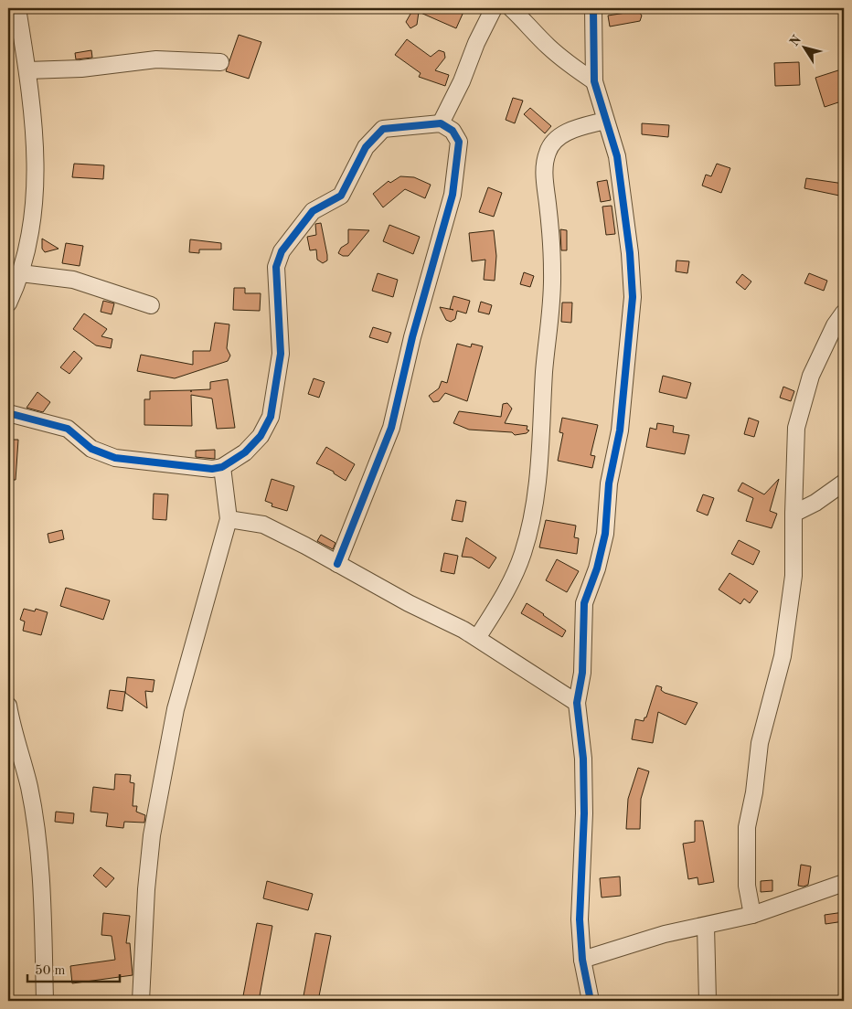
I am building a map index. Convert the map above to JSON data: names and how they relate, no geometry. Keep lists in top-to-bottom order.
{
  "scale_bar": "50 m",
  "north": "top left"
}
